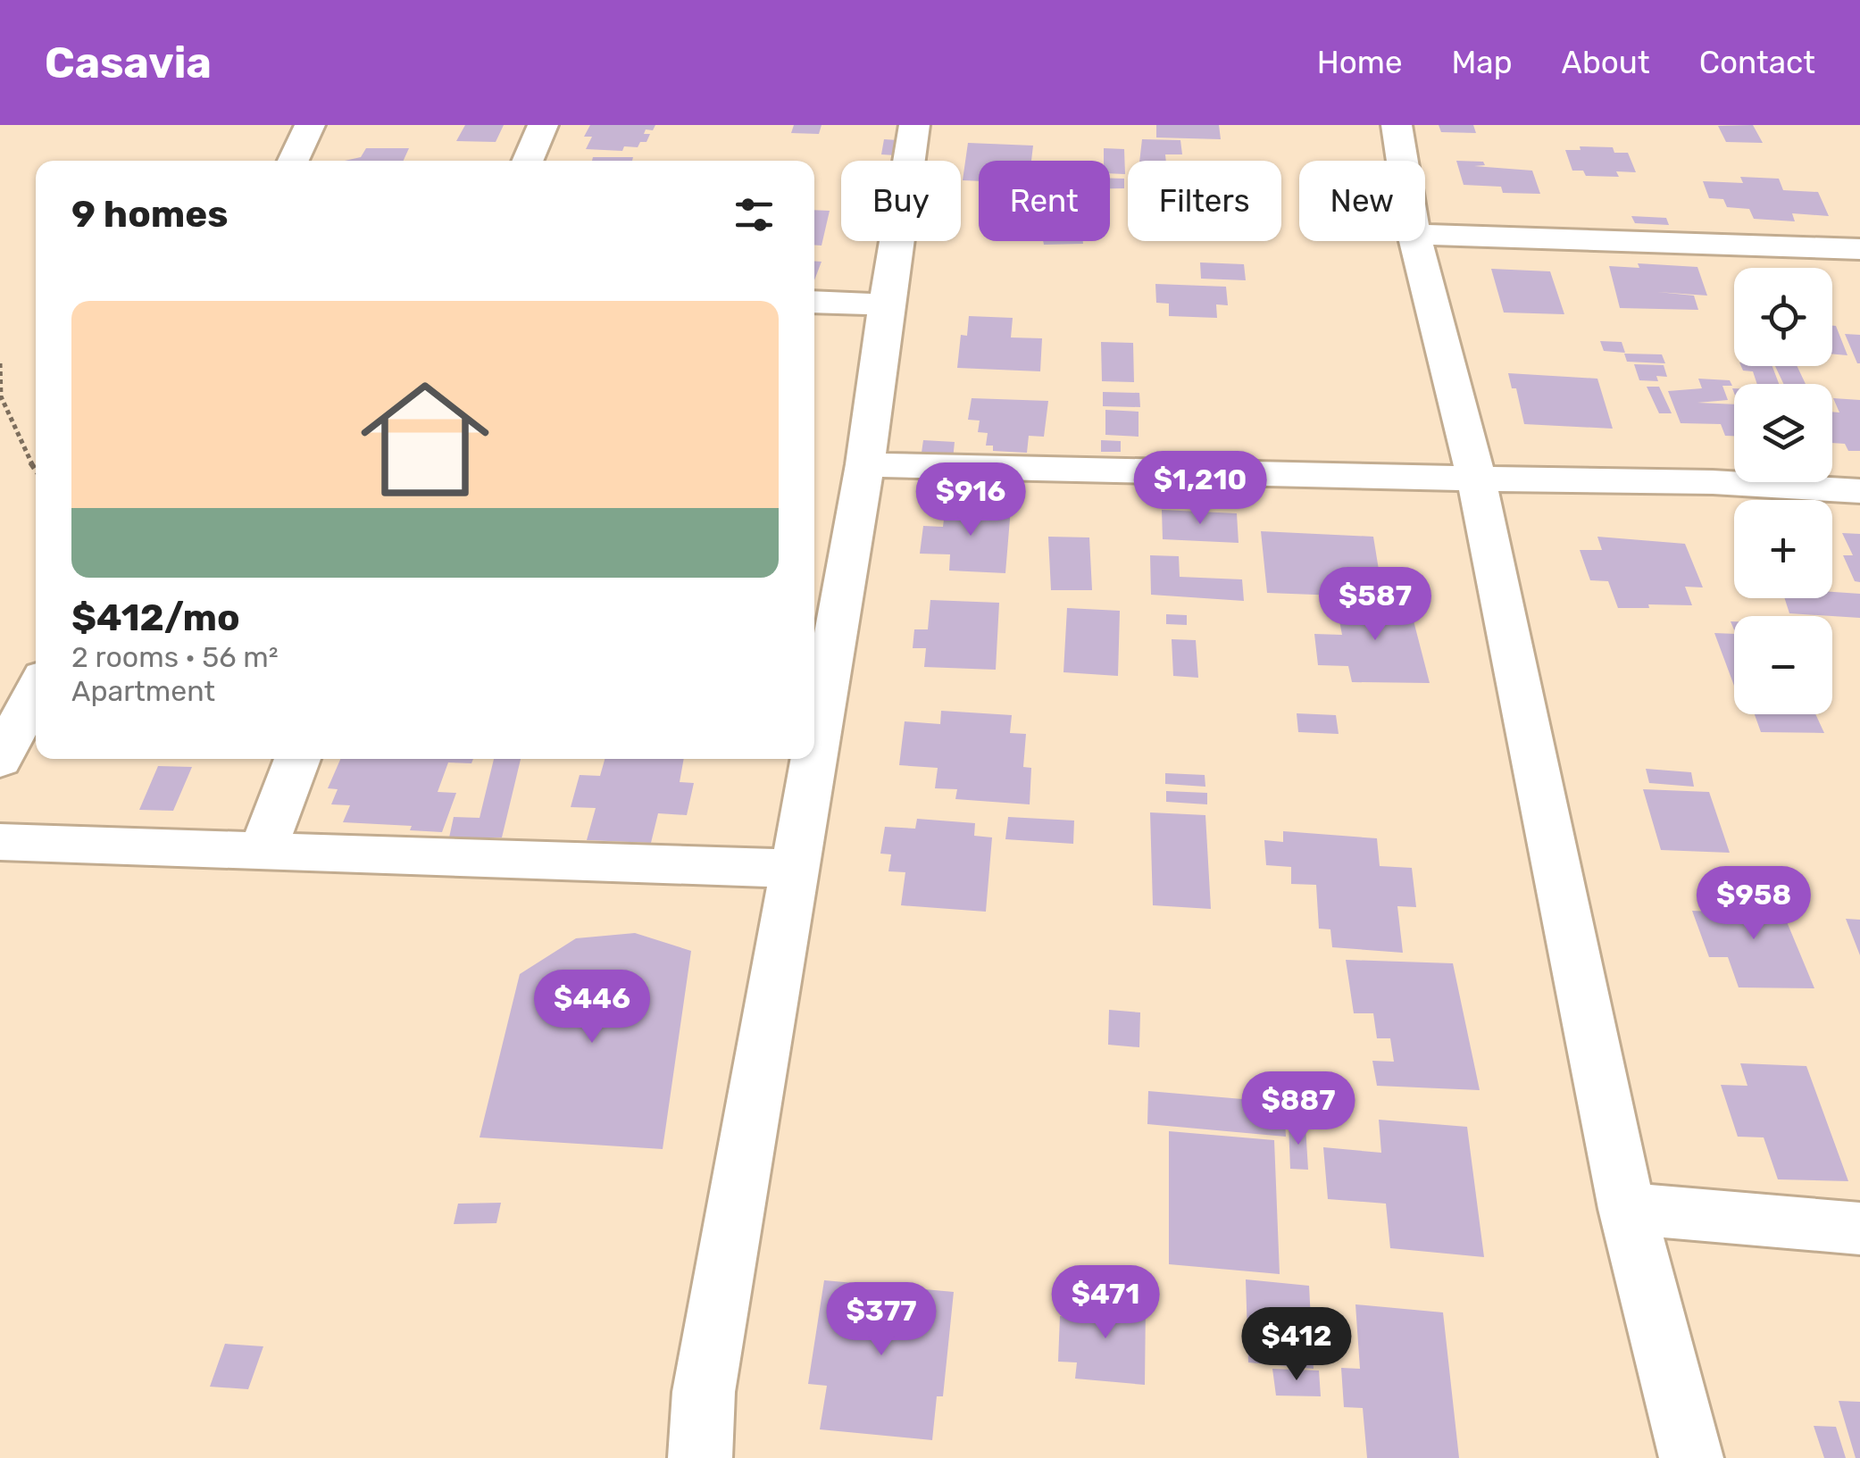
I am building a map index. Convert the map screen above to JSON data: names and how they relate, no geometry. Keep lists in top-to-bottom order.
{
  "page": {
    "header": "Casavia",
    "nav": [
      "Home",
      "Map",
      "About",
      "Contact"
    ],
    "chip": [
      "Buy",
      "Rent",
      "Filters",
      "New"
    ],
    "heading": "9 homes",
    "map_buttons": ["+", "−"],
    "list": [
      {
        "name": "$412/mo",
        "note": "2 rooms · 56 m² · Apartment"
      }
    ],
    "price": [
      "$1,210",
      "$916",
      "$587",
      "$958",
      "$446",
      "$887",
      "$471",
      "$377",
      "$412"
    ]
  }
}
